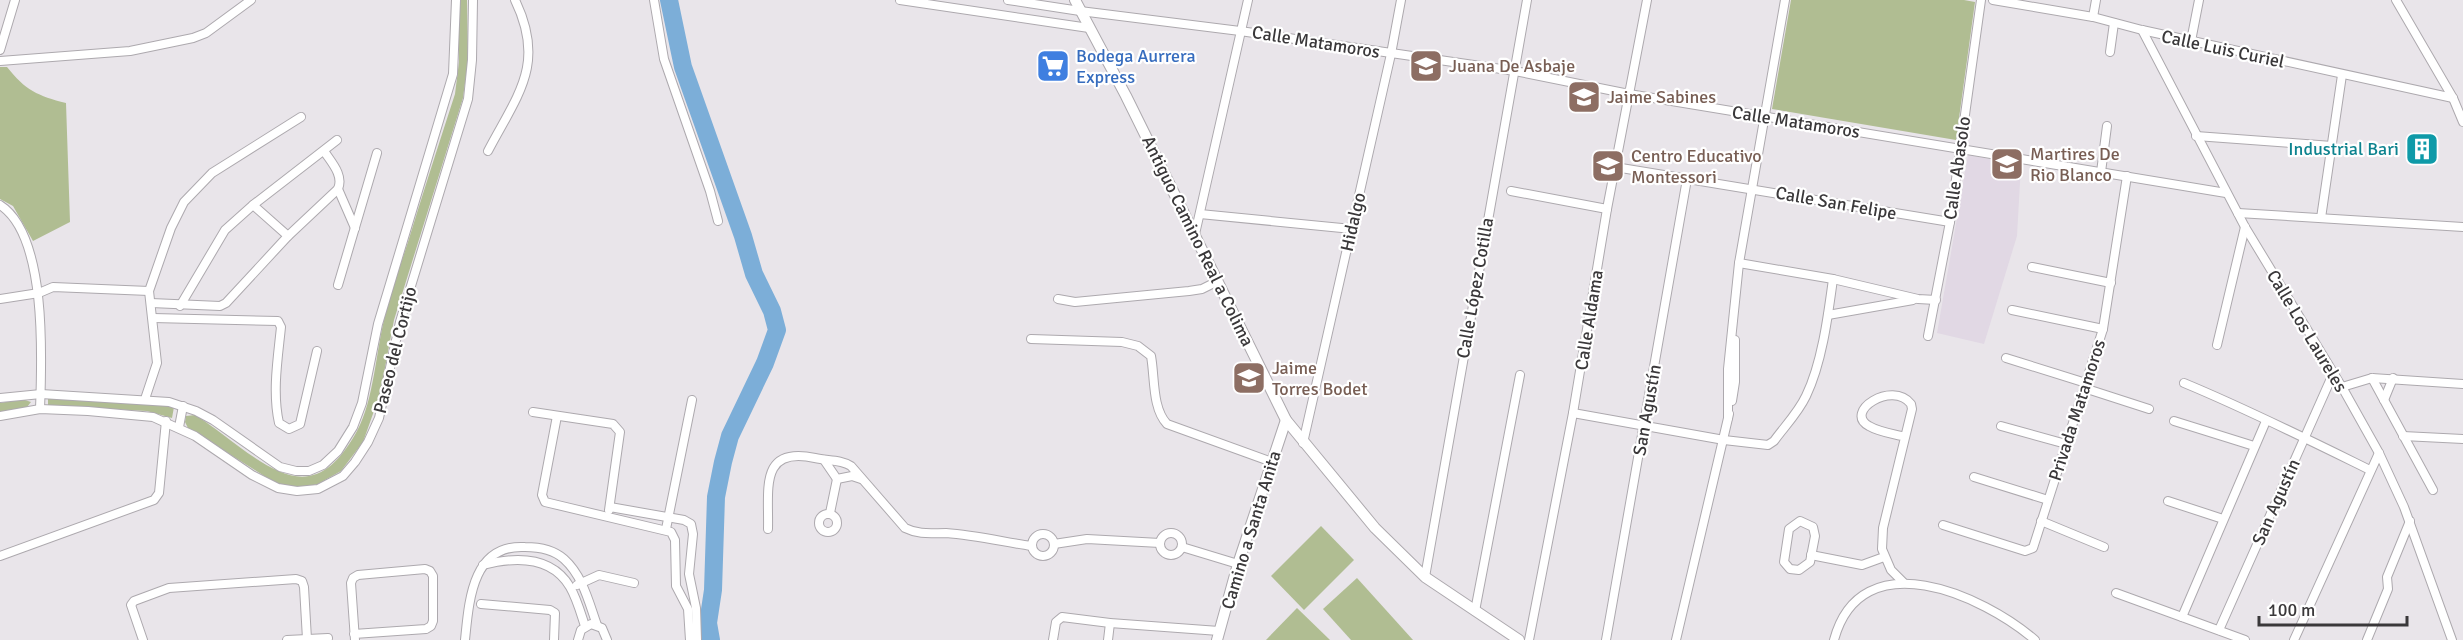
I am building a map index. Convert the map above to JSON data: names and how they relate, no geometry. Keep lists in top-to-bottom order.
{
  "streets": {
    "main road": ["Antiguo Camino Real a Colima", "Camino a Santa Anita"],
    "street": [
      "Calle Matamoros",
      "Calle Luis Curiel",
      "Calle Abasolo",
      "Calle San Felipe",
      "Hidalgo",
      "Calle López Cotilla",
      "Calle Aldama",
      "Calle Los Laureles",
      "Paseo del Cortijo",
      "San Agustín",
      "Privada Matamoros"
    ]
  },
  "crossings": [
    ["Calle Matamoros", "Calle Abasolo"],
    ["Calle Matamoros", "Hidalgo"],
    ["Calle Matamoros", "Antiguo Camino Real a Colima"],
    ["Calle Matamoros", "Calle López Cotilla"],
    ["Calle Matamoros", "Calle Aldama"],
    ["Calle Matamoros", "Calle Los Laureles"],
    ["Calle Matamoros", "Privada Matamoros"],
    ["Calle Luis Curiel", "Calle Los Laureles"],
    ["Calle Abasolo", "Calle San Felipe"],
    ["Calle San Felipe", "Calle Aldama"],
    ["Calle San Felipe", "San Agustín"],
    ["Hidalgo", "Antiguo Camino Real a Colima"],
    ["Antiguo Camino Real a Colima", "Calle López Cotilla"],
    ["Antiguo Camino Real a Colima", "Camino a Santa Anita"],
    ["Calle Los Laureles", "San Agustín"]
  ],
  "places": {
    "supermarket": ["Bodega Aurrera Express"],
    "school or university": [
      "Juana De Asbaje",
      "Jaime Sabines",
      "Martires De Rio Blanco",
      "Centro Educativo Montessori",
      "Jaime Torres Bodet"
    ],
    "building": ["Industrial Bari"]
  },
  "scale_bar": "100 m"
}
